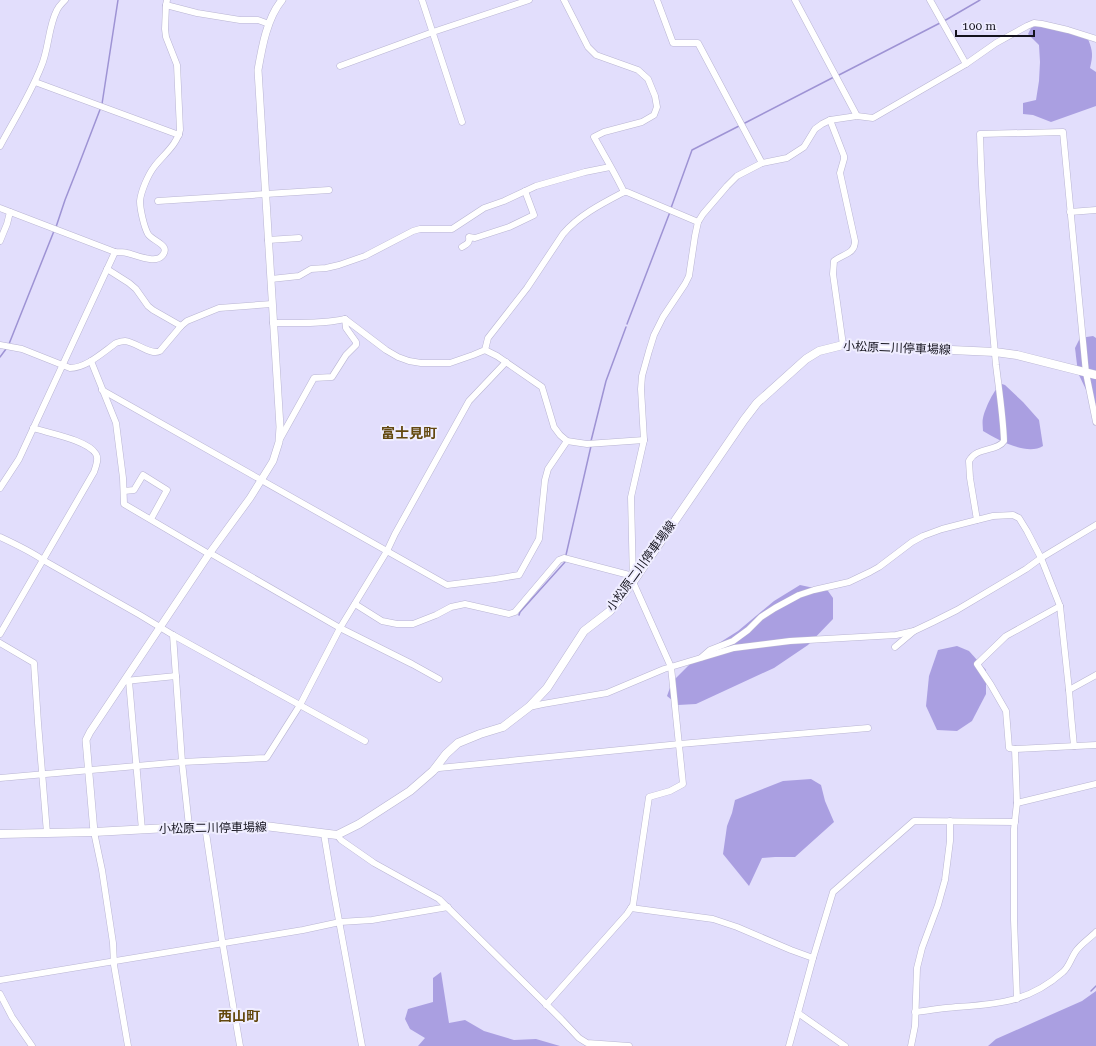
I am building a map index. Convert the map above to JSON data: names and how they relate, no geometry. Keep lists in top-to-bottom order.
{
  "streets": {
    "main road": ["小松原二川停車場線"]
  },
  "districts": ["富士見町", "西山町"],
  "scale_bar": "100 m"
}
